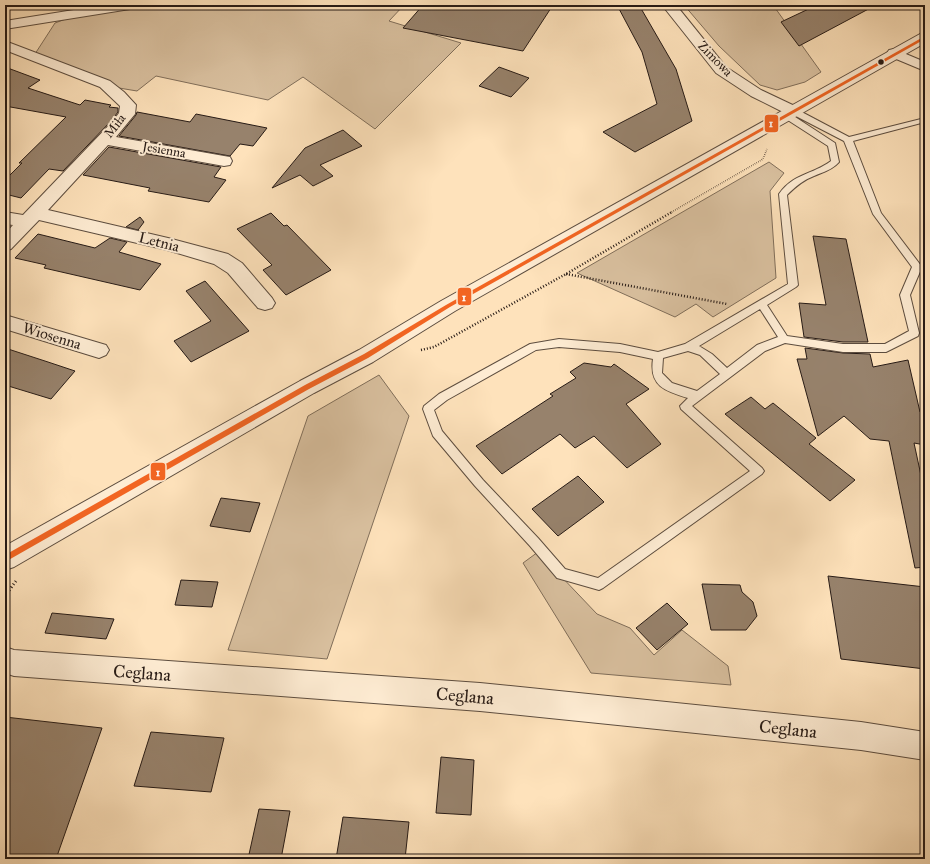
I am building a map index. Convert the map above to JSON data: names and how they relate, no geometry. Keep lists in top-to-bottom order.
{
  "streets": {
    "street": [
      "Zimowa",
      "Miła",
      "Jesienna",
      "Letnia",
      "Wiosenna",
      "Ceglana"
    ]
  },
  "crossings": [
    ["Miła", "Jesienna"],
    ["Miła", "Letnia"]
  ],
  "lines": ["transit line 1"]
}
